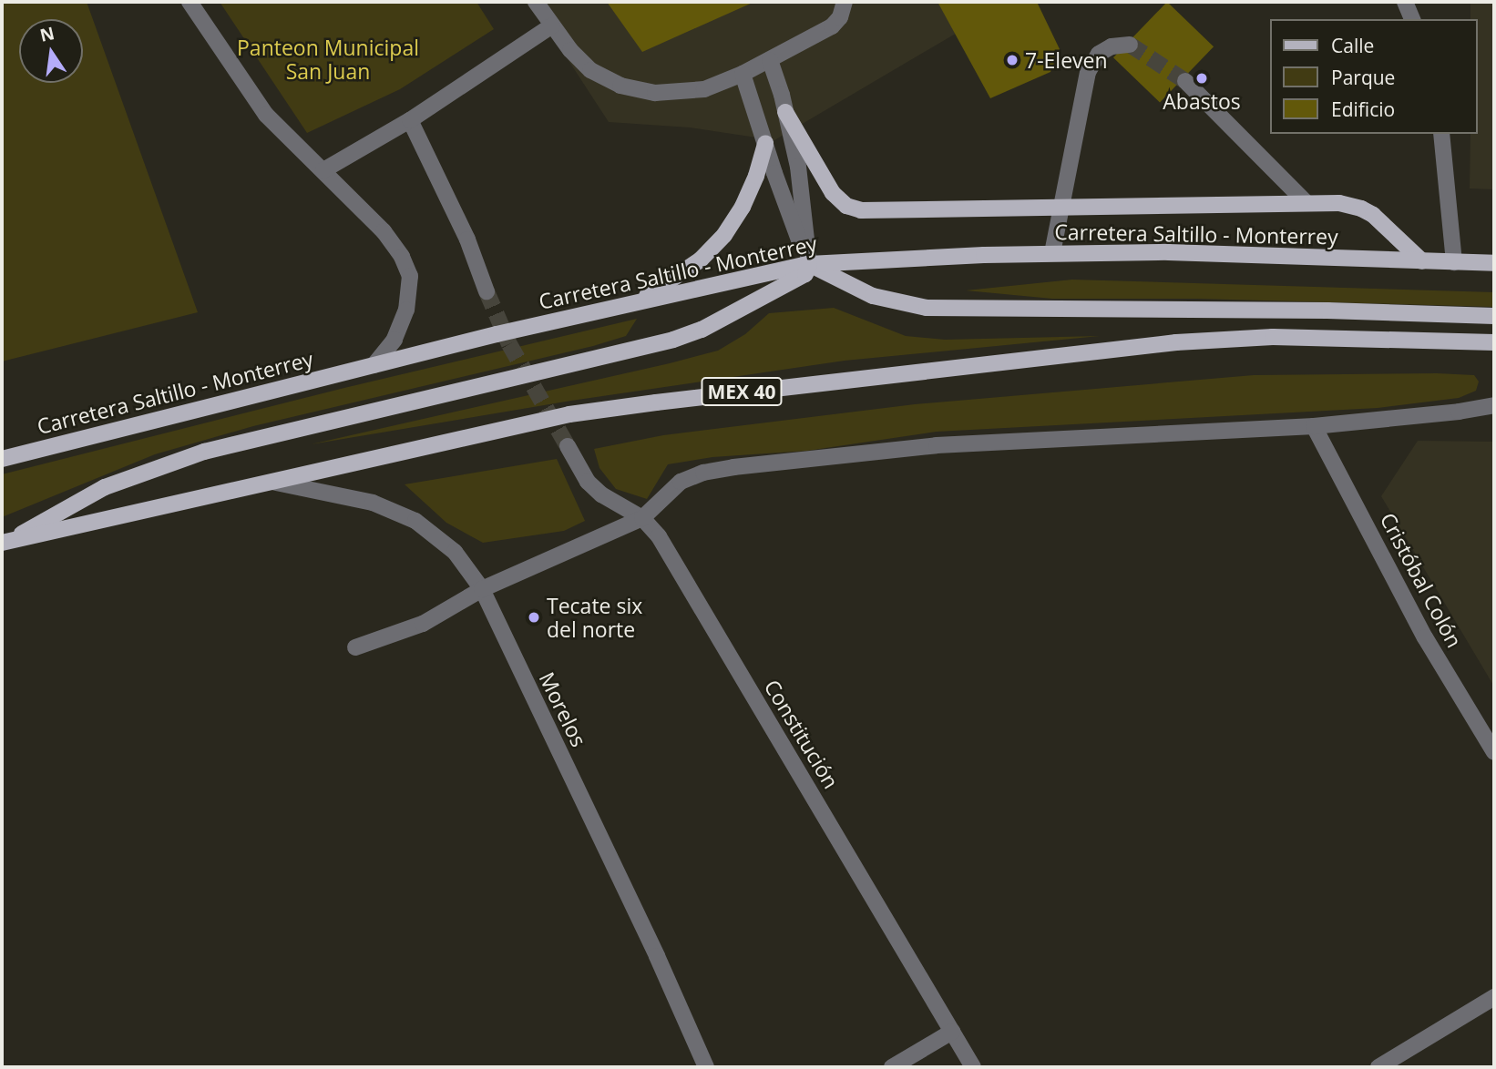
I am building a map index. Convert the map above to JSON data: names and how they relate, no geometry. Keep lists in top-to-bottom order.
{
  "streets": {
    "main road": ["Carretera Saltillo - Monterrey", "MEX 40"],
    "street": ["Cristóbal Colón", "Morelos", "Constitución"]
  },
  "crossings": [
    ["MEX 40", "Morelos"]
  ],
  "parks": ["Panteon Municipal San Juan"],
  "places": ["7-Eleven", "Abastos", "Tecate six del norte"],
  "legend": ["Calle", "Parque", "Edificio"],
  "north": "top"
}
